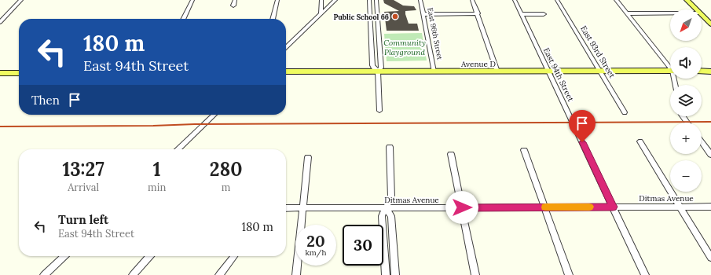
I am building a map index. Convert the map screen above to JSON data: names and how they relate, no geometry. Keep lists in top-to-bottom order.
{
  "streets": {
    "main road": ["Avenue D"],
    "street": [
      "East 96th Street",
      "East 93rd Street",
      "East 94th Street",
      "Ditmas Avenue"
    ]
  },
  "crossings": [
    ["East 96th Street", "Avenue D"],
    ["East 93rd Street", "Avenue D"],
    ["Avenue D", "East 94th Street"],
    ["East 94th Street", "Ditmas Avenue"]
  ],
  "parks": ["Community Playground"],
  "places": ["Public School 66"],
  "north": "bottom left",
  "page": {
    "map_buttons": ["+", "−"],
    "turn": ["180 m", "East 94th Street"],
    "then": "Then",
    "eta": [
      "13:27",
      "Arrival",
      "1",
      "min",
      "280",
      "m"
    ],
    "list": [
      {
        "name": "Turn left",
        "note": "East 94th Street",
        "value": "180 m"
      }
    ],
    "speed": "20 km/h",
    "limit": "30"
  }
}
